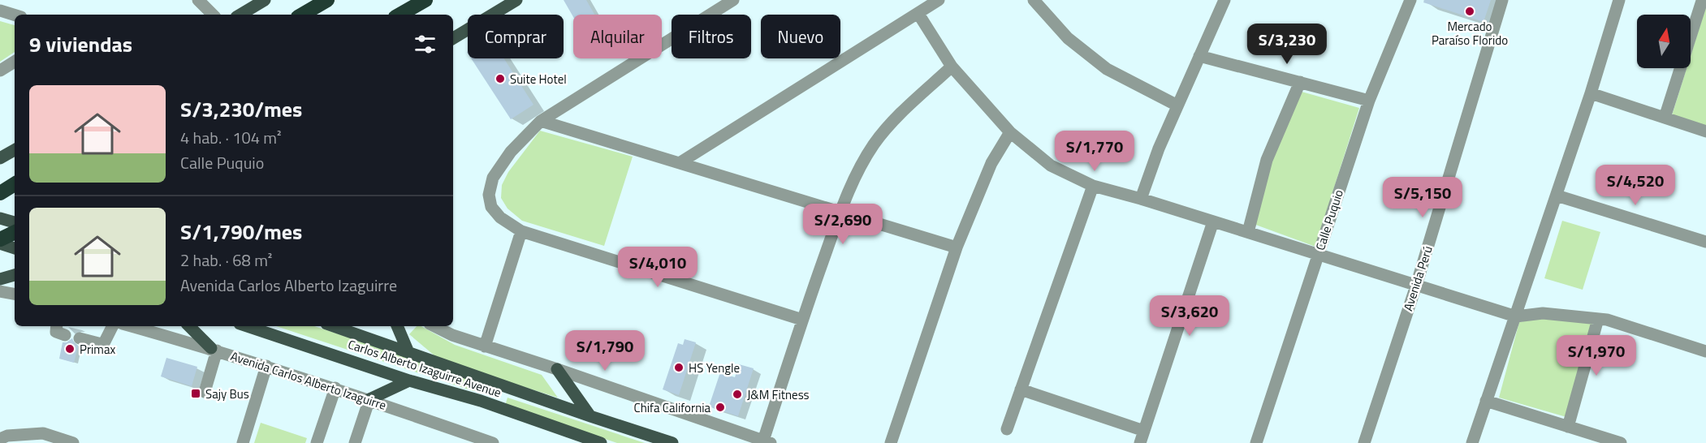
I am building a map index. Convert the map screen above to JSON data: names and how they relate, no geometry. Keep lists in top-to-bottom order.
{
  "streets": {
    "main road": ["Carlos Alberto Izaguirre Avenue"],
    "street": ["Calle Puquio", "Avenida Perú", "Avenida Carlos Alberto Izaguirre"]
  },
  "places": {
    "other": [
      "Mercado Paraíso Florido",
      "Suite Hotel",
      "Primax",
      "HS Yengle",
      "J&M Fitness",
      "Chifa California"
    ],
    "transit": ["Sajy Bus"]
  },
  "north": "top",
  "page": {
    "chip": [
      "Comprar",
      "Alquilar",
      "Filtros",
      "Nuevo"
    ],
    "heading": "9 viviendas",
    "price": [
      "S/3,230",
      "S/1,770",
      "S/4,520",
      "S/5,150",
      "S/2,690",
      "S/4,010",
      "S/3,620",
      "S/1,790",
      "S/1,970"
    ],
    "list": [
      {
        "name": "S/3,230/mes",
        "note": "4 hab. · 104 m² · Calle Puquio"
      },
      {
        "name": "S/1,790/mes",
        "note": "2 hab. · 68 m² · Avenida Carlos Alberto Izaguirre"
      }
    ]
  }
}
